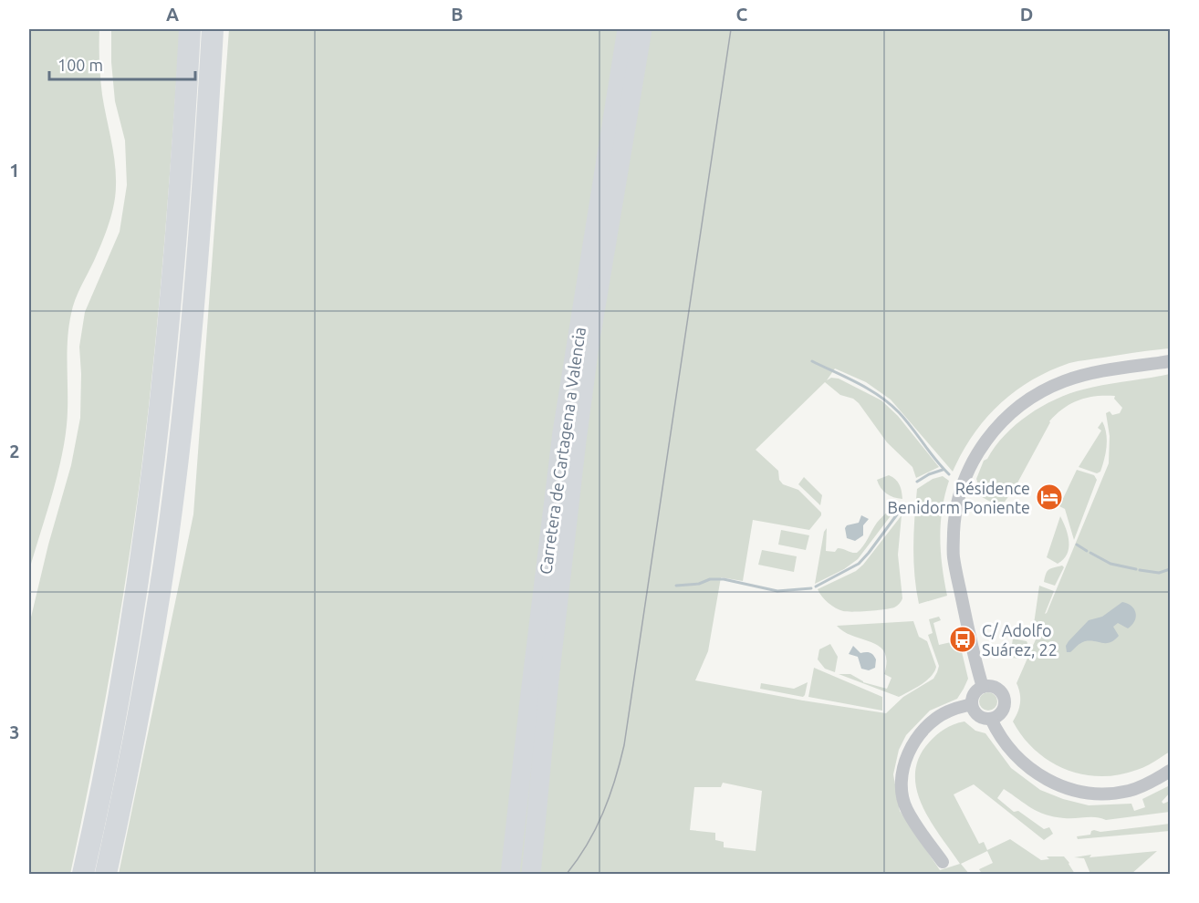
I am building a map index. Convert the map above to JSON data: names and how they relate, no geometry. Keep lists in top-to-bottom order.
{
  "streets": {
    "highway": ["Carretera de Cartagena a Valencia"]
  },
  "places": {
    "hotel": ["Résidence Benidorm Poniente"],
    "bus stop": ["C/ Adolfo Suárez, 22"]
  },
  "scale_bar": "100 m",
  "grid": {
    "columns": [
      "A",
      "B",
      "C",
      "D"
    ],
    "rows": ["1", "2", "3"]
  }
}
